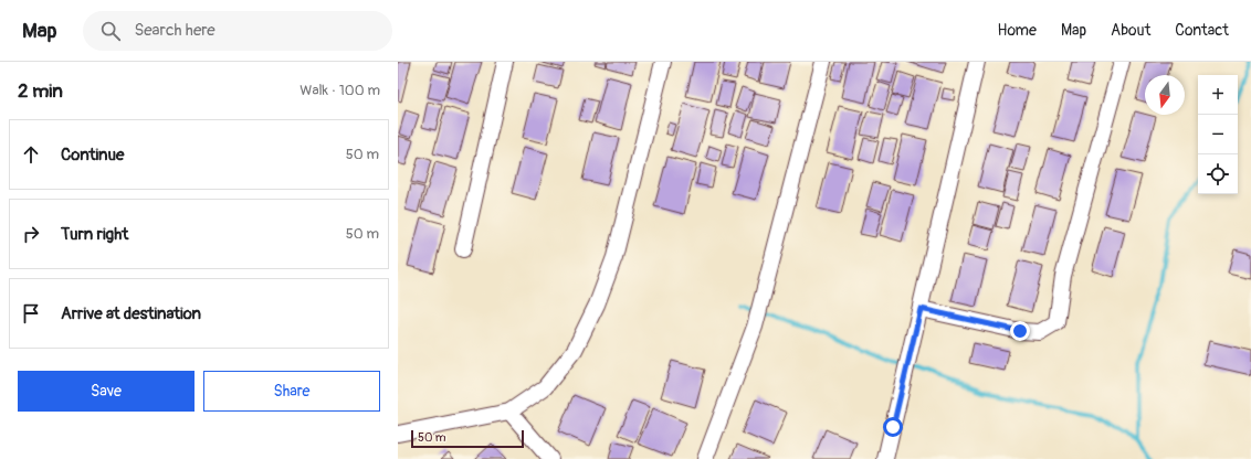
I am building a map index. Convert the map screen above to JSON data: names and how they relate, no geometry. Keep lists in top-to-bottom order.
{
  "scale_bar": "50 m",
  "north": "bottom",
  "page": {
    "header": "Map",
    "search": "Search here",
    "nav": [
      "Home",
      "Map",
      "About",
      "Contact"
    ],
    "heading": ["2 min", "Walk · 100 m"],
    "map_buttons": ["+", "−"],
    "list": [
      ["Continue", "50 m"],
      ["Turn right", "50 m"],
      "Arrive at destination"
    ],
    "buttons": ["Save", "Share"],
    "scale": "50 m"
  }
}
